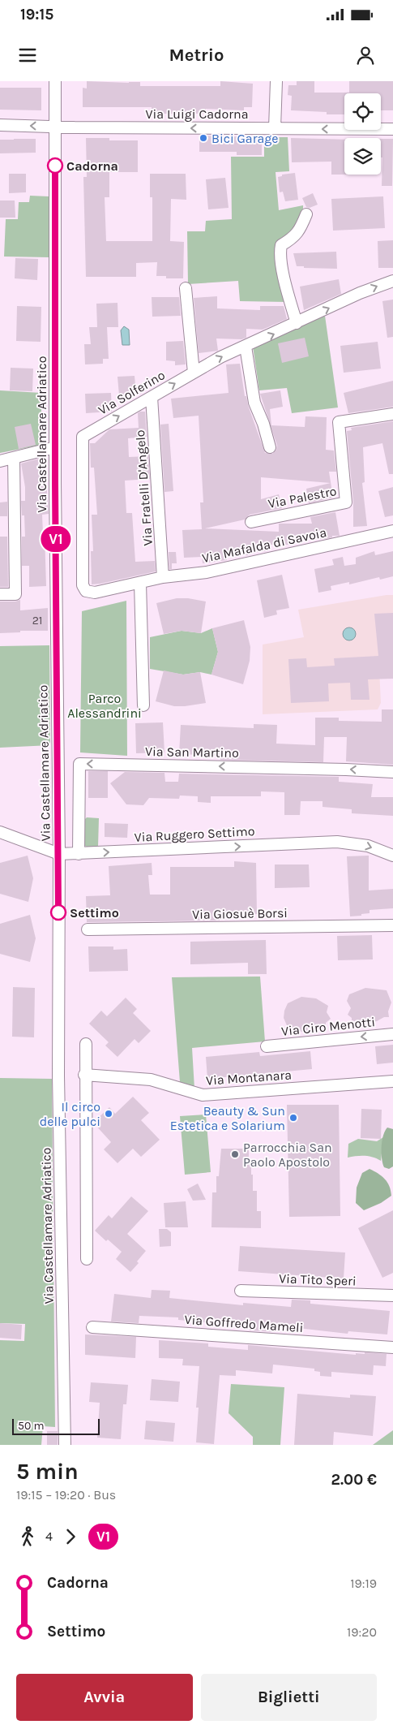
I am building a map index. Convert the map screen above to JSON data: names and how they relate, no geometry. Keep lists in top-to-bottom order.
{
  "streets": {
    "street": [
      "Via Luigi Cadorna",
      "Via Solferino",
      "Via Castellamare Adriatico",
      "Via Fratelli D'Angelo",
      "Via Palestro",
      "Via Mafalda di Savoia",
      "Via San Martino",
      "Via Ruggero Settimo",
      "Via Giosuè Borsi",
      "Via Ciro Menotti",
      "Via Montanara",
      "Via Tito Speri",
      "Via Goffredo Mameli"
    ]
  },
  "crossings": [
    ["Via Luigi Cadorna", "Via Castellamare Adriatico"],
    ["Via Solferino", "Via Fratelli D'Angelo"],
    ["Via Solferino", "Via Mafalda di Savoia"],
    ["Via Castellamare Adriatico", "Via Ruggero Settimo"],
    ["Via Fratelli D'Angelo", "Via Mafalda di Savoia"],
    ["Via San Martino", "Via Ruggero Settimo"]
  ],
  "one_way": [
    "Via Luigi Cadorna",
    "Via Solferino",
    "Via San Martino",
    "Via Ruggero Settimo",
    "Via Ciro Menotti"
  ],
  "parks": ["Parco Alessandrini"],
  "places": [
    "Bici Garage",
    "Cadorna",
    "Settimo",
    "Il circo delle pulci",
    "Beauty & Sun Estetica e Solarium",
    "Parrocchia San Paolo Apostolo"
  ],
  "lines": ["bus line V1"],
  "house_numbers": ["21"],
  "scale_bar": "50 m",
  "page": {
    "status": "19:15",
    "header": "Metrio",
    "on_map": "V1",
    "scale": "50 m",
    "heading": ["5 min", "19:15 – 19:20 · Bus", "2.00 €"],
    "legs": ["4", "V1"],
    "list": [
      {
        "name": "Cadorna",
        "value": "19:19"
      },
      {
        "name": "Settimo",
        "value": "19:20"
      }
    ],
    "buttons": ["Avvia", "Biglietti"]
  }
}
